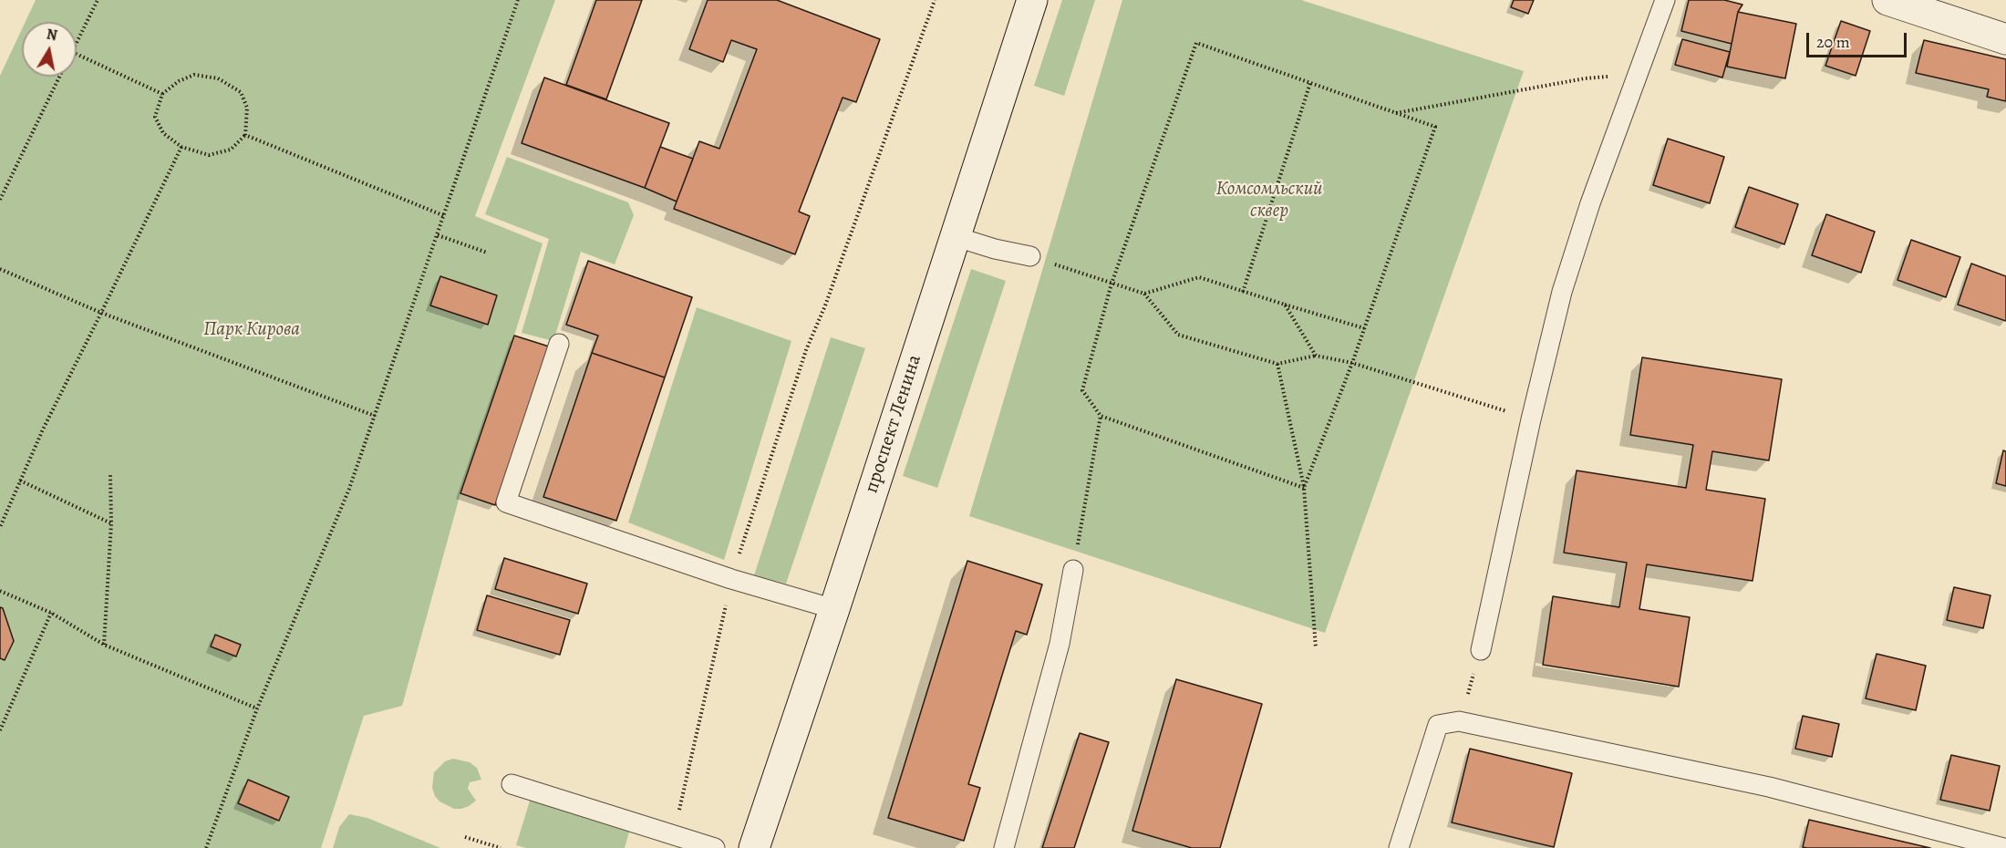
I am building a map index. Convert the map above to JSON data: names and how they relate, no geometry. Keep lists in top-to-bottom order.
{
  "streets": {
    "main road": ["проспект Ленина"]
  },
  "parks": ["Комсомльский сквер", "Парк Кирова"],
  "scale_bar": "20 m",
  "north": "top"
}
